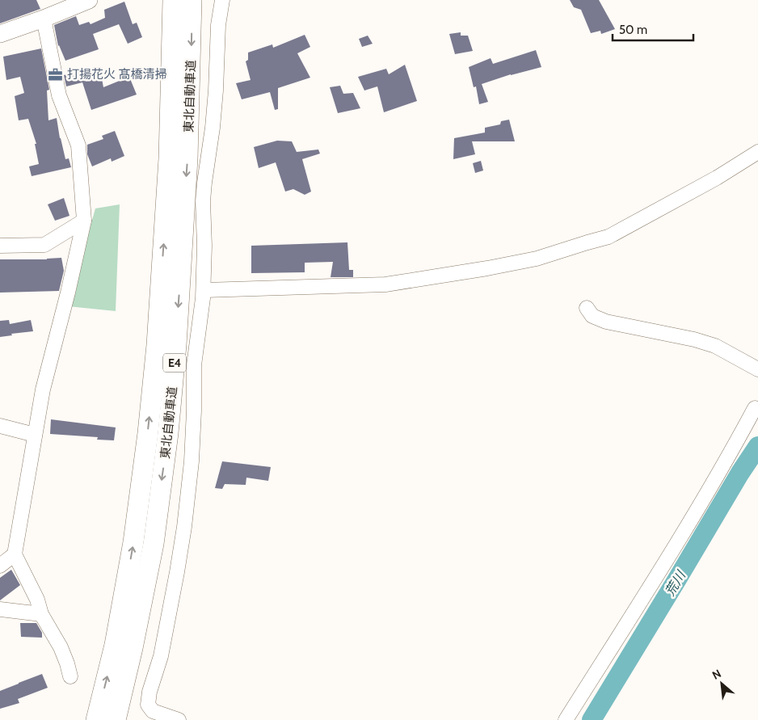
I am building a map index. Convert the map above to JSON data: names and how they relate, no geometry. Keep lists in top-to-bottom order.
{
  "streets": {
    "highway": ["東北自動車道", "E4"]
  },
  "water": ["荒川"],
  "places": {
    "office": ["打揚花火 髙橋清掃"]
  },
  "scale_bar": "50 m",
  "north": "top left"
}
